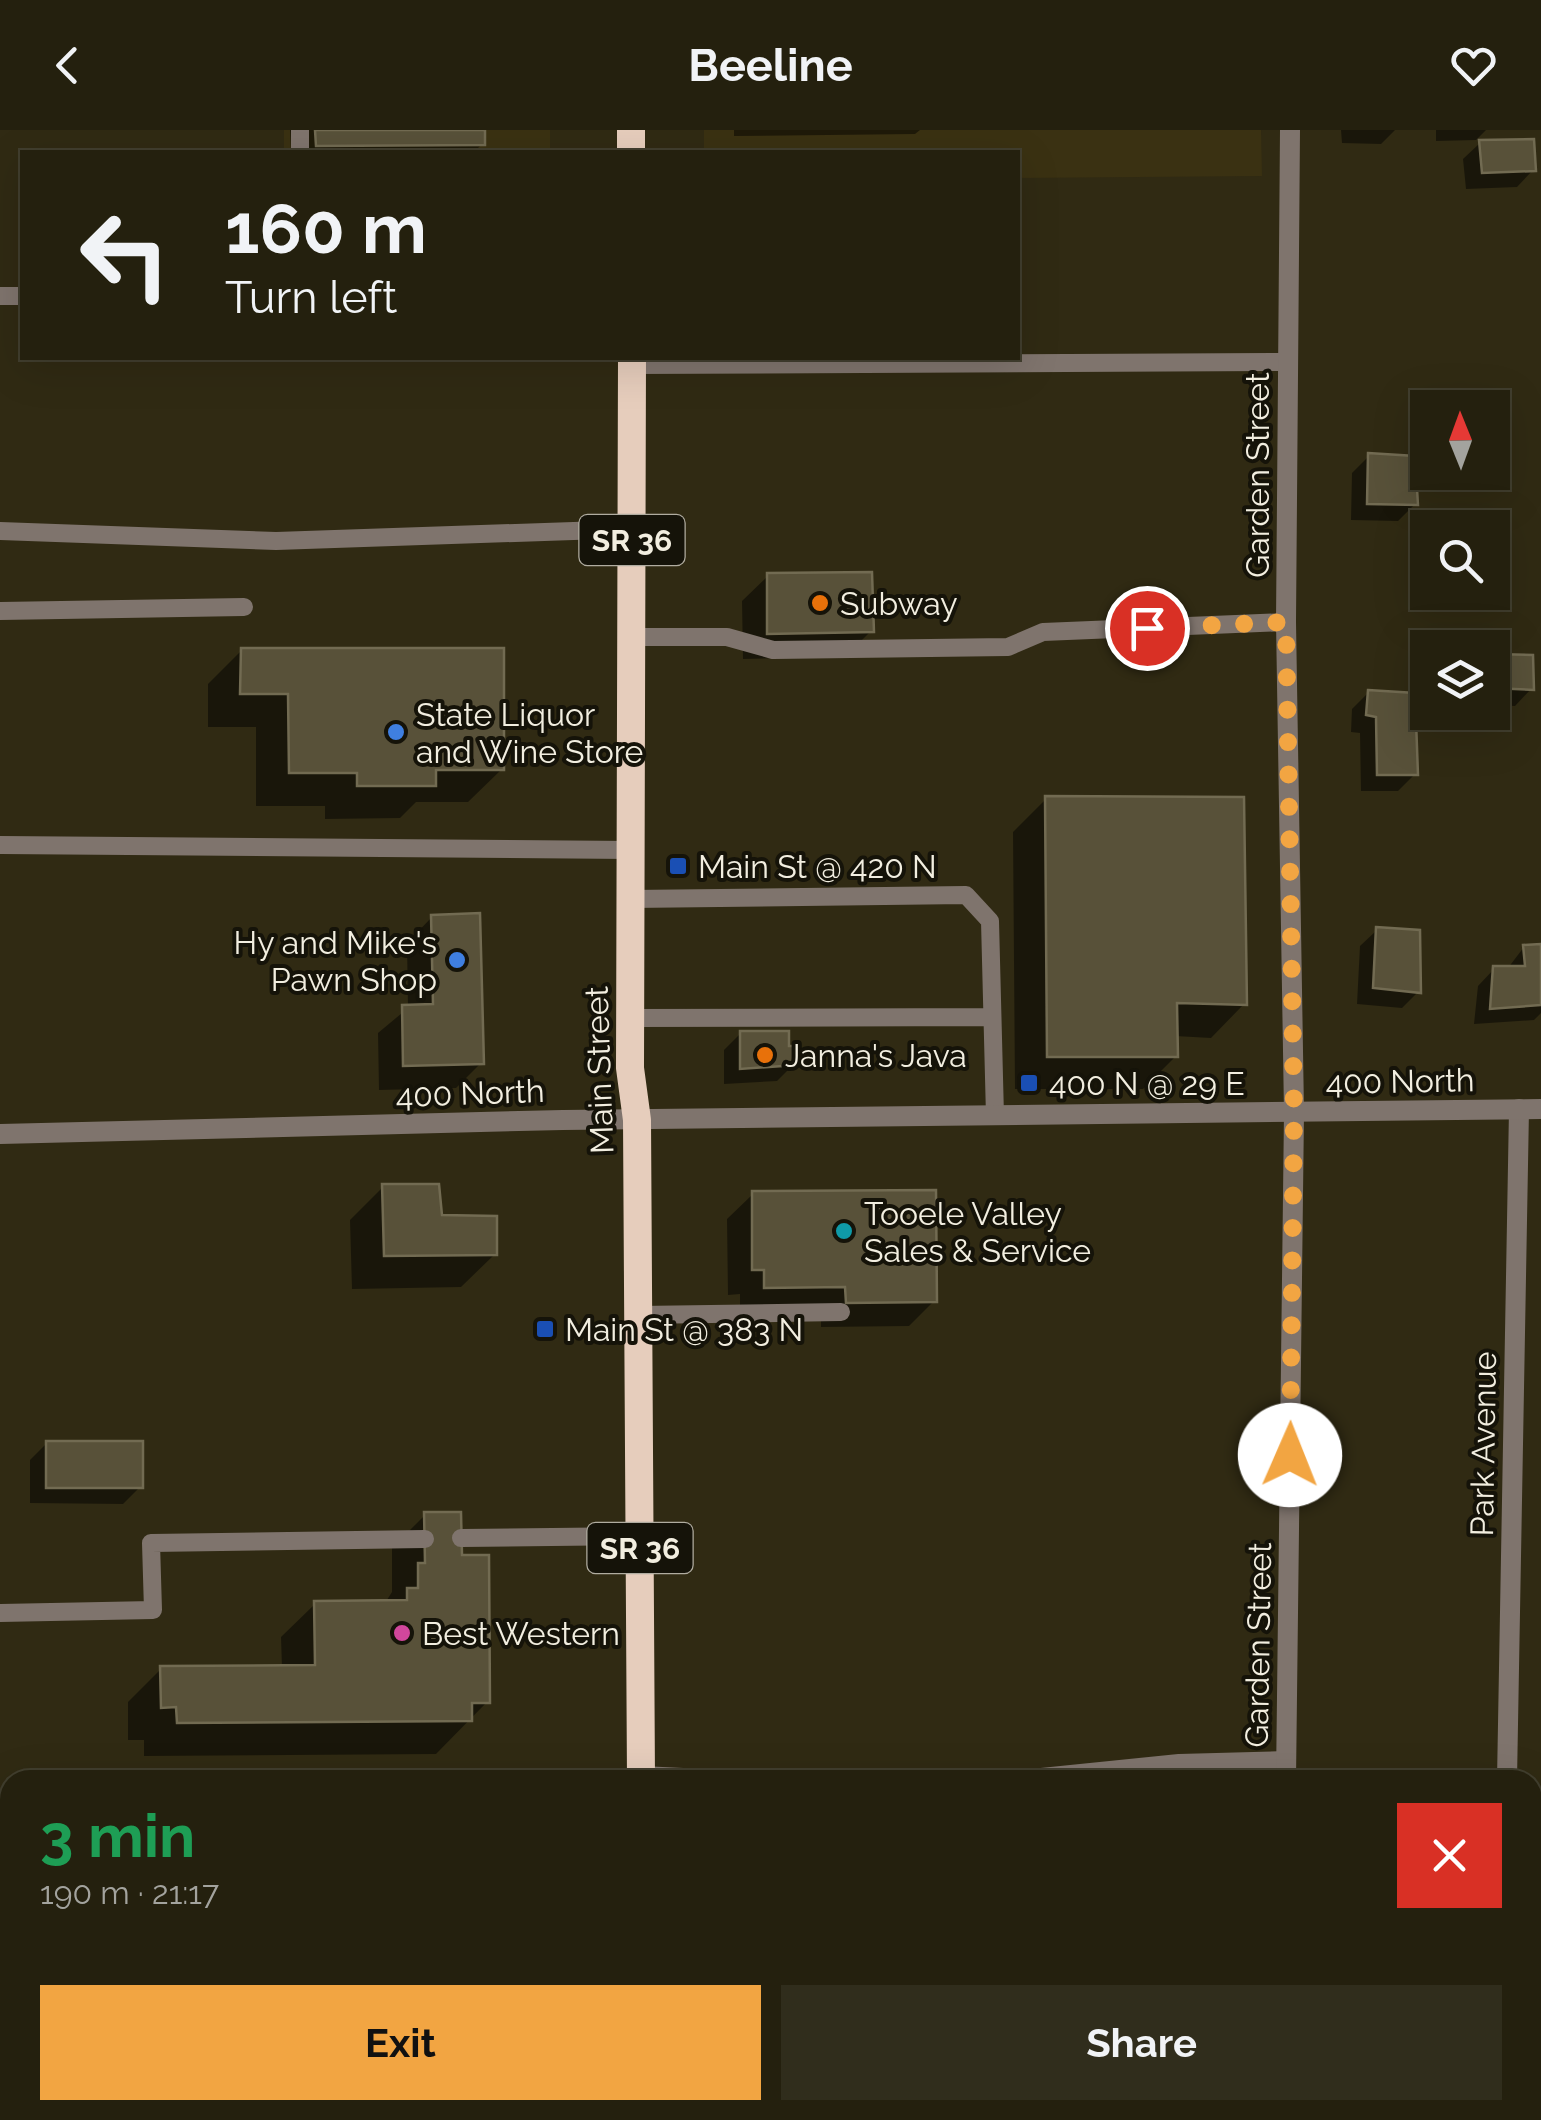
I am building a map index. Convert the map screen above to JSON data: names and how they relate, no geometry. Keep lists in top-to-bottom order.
{
  "streets": {
    "highway": ["SR 36", "Main Street"],
    "street": ["Garden Street", "400 North", "Park Avenue"]
  },
  "crossings": [
    ["Garden Street", "400 North"],
    ["Main Street", "400 North"],
    ["400 North", "Park Avenue"]
  ],
  "places": {
    "other": [
      "Subway",
      "State Liquor and Wine Store",
      "Hy and Mike's Pawn Shop",
      "Janna's Java",
      "Tooele Valley Sales & Service",
      "Best Western"
    ],
    "transit": ["Main St @ 420 N", "400 N @ 29 E", "Main St @ 383 N"]
  },
  "north": "top",
  "page": {
    "header": "Beeline",
    "turn": ["160 m", "Turn left"],
    "heading": ["3 min", "190 m · 21:17"],
    "buttons": ["Exit", "Share"]
  }
}
